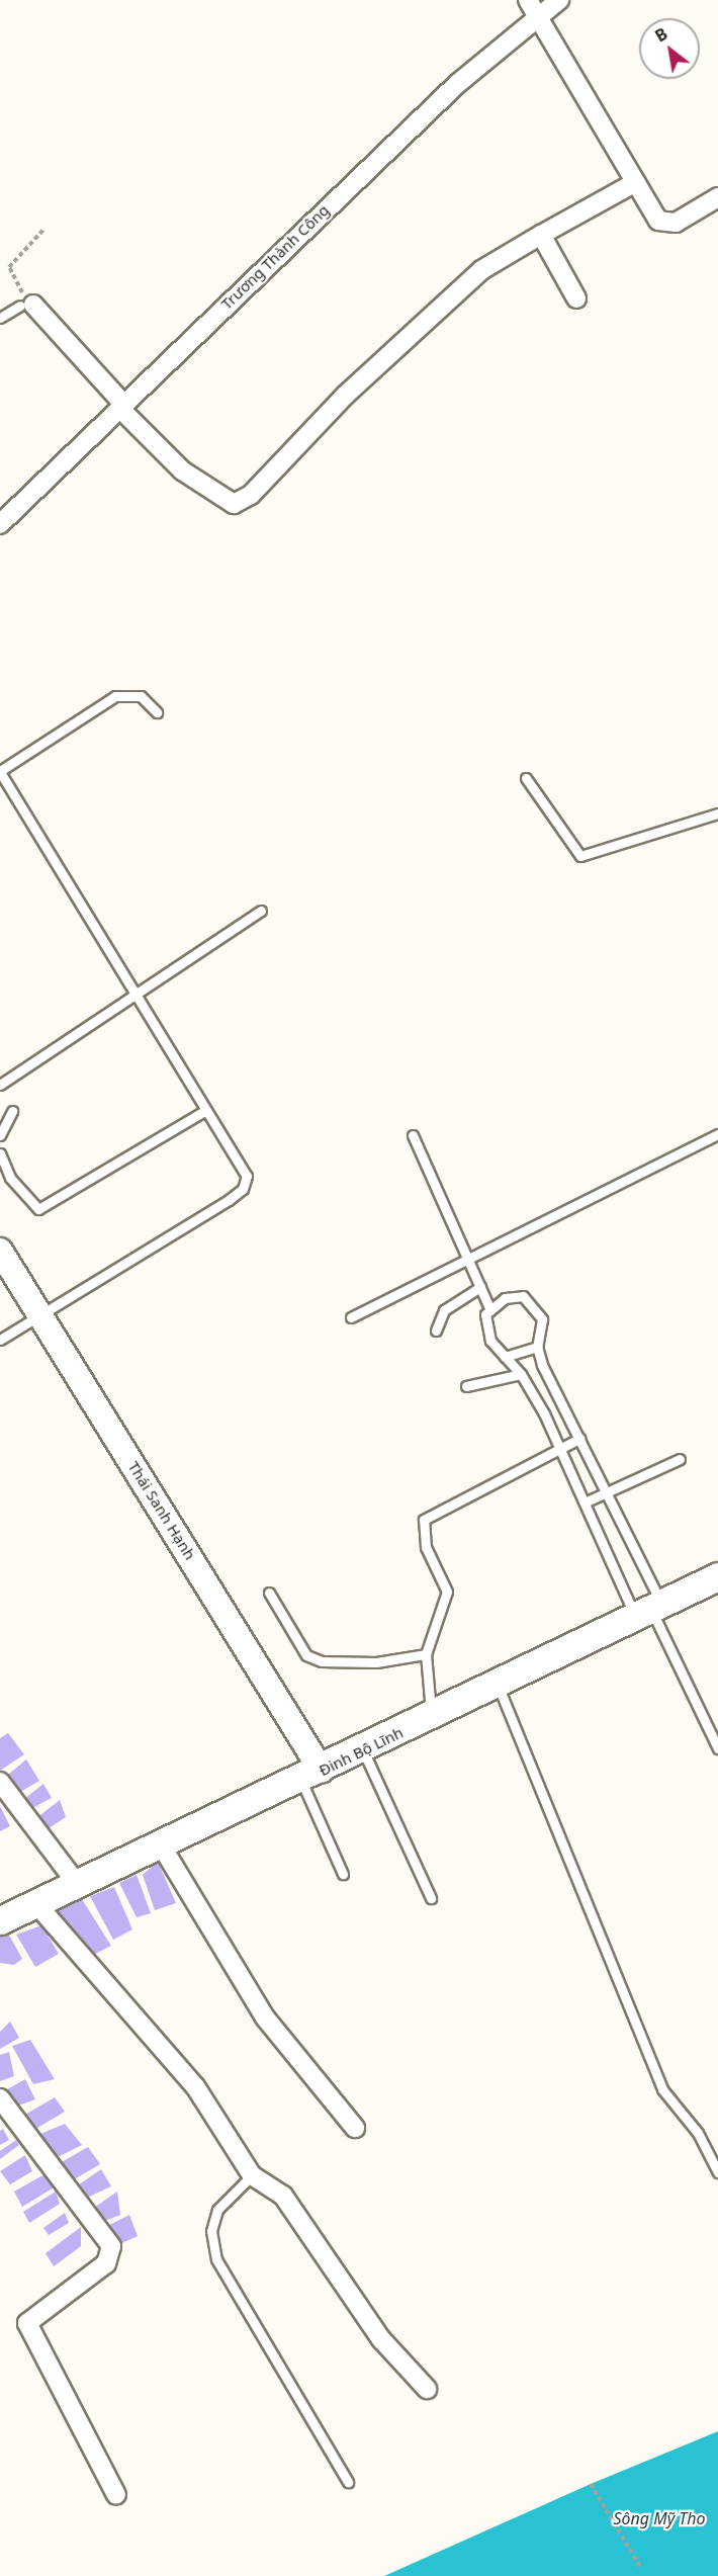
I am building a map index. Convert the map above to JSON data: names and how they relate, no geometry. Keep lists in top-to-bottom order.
{
  "streets": {
    "main road": ["Đinh Bộ Lĩnh"],
    "street": ["Trương Thành Công", "Thái Sanh Hạnh"]
  },
  "crossings": [
    ["Thái Sanh Hạnh", "Đinh Bộ Lĩnh"]
  ],
  "water": ["Sông Mỹ Tho"],
  "north": "top left"
}
